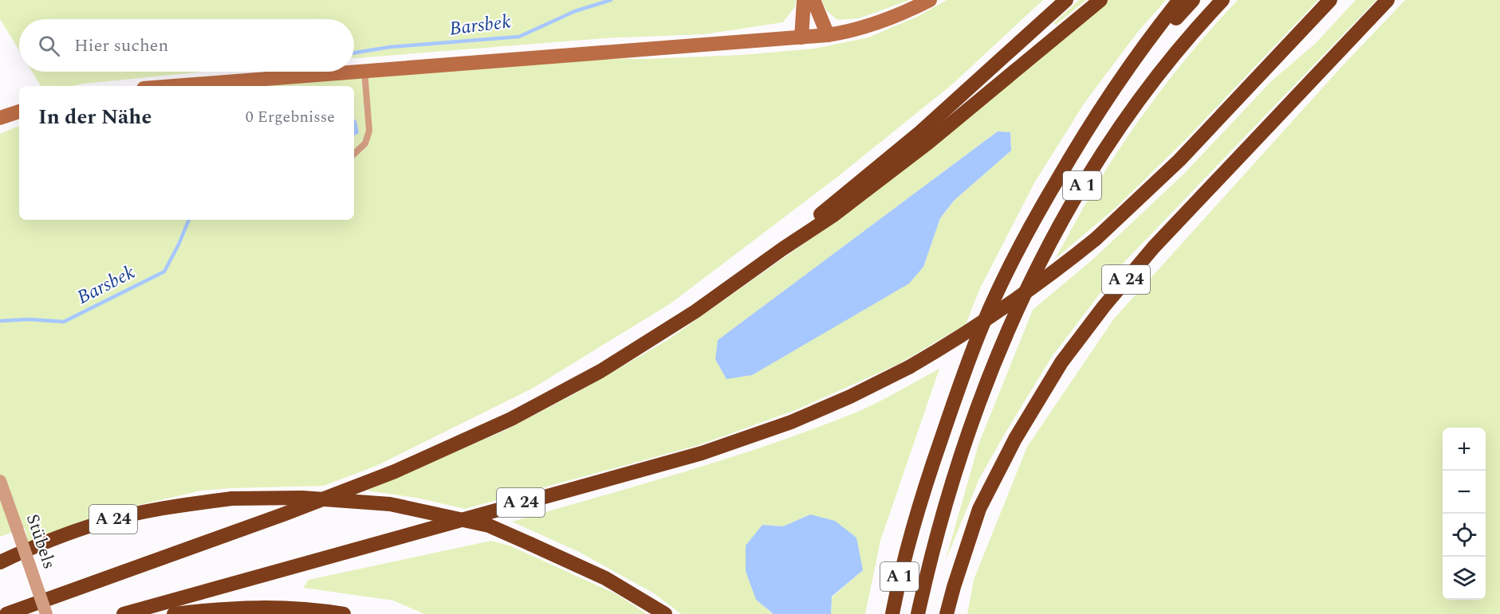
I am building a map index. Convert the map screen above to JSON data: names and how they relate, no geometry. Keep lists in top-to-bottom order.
{
  "streets": {
    "highway": ["A 1", "A 24"],
    "street": ["Stübels"]
  },
  "water": ["Barsbek"],
  "page": {
    "search": "Hier suchen",
    "heading": ["In der Nähe", "0 Ergebnisse"],
    "map_buttons": ["+", "−"]
  }
}
